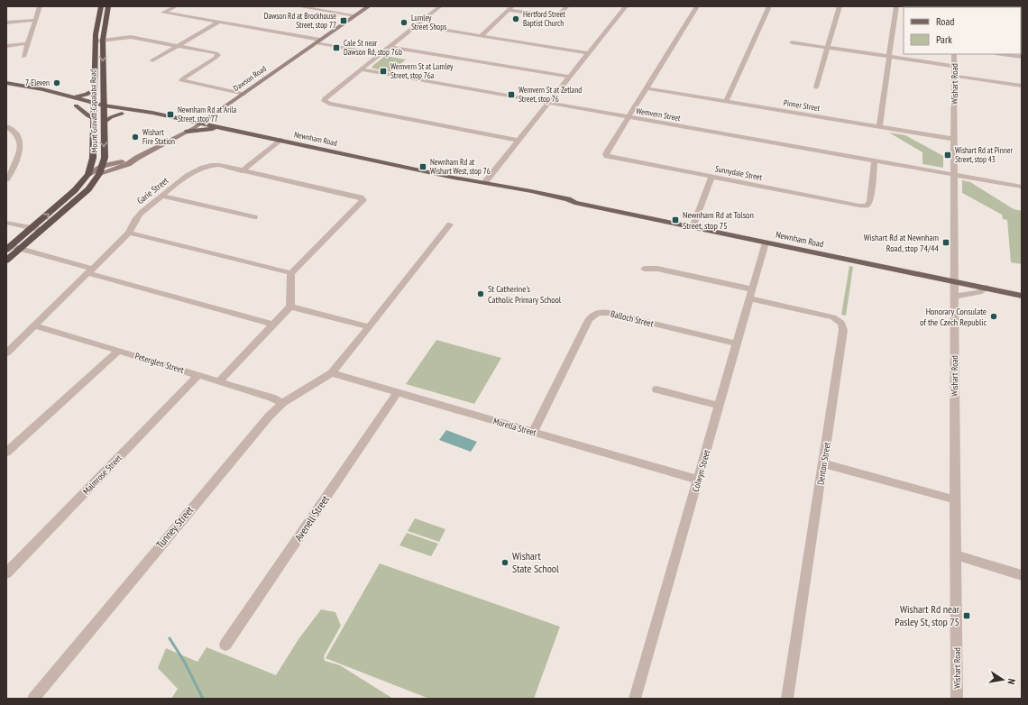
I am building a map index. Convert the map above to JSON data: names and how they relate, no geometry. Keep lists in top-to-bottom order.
{
  "streets": {
    "highway": ["Mount Gravatt-Capalaba Road"],
    "main road": ["Dawson Road", "Newnham Road"],
    "street": [
      "Wishart Road",
      "Pinner Street",
      "Wemvern Street",
      "Sunnydale Street",
      "Garie Street",
      "Balloch Street",
      "Peterglen Street",
      "Morella Street",
      "Denton Street",
      "Colwyn Street",
      "Malmrose Street",
      "Avenell Street",
      "Tunney Street"
    ]
  },
  "crossings": [
    ["Dawson Road", "Mount Gravatt-Capalaba Road"],
    ["Dawson Road", "Newnham Road"],
    ["Wishart Road", "Pinner Street"],
    ["Wishart Road", "Wemvern Street"],
    ["Wishart Road", "Newnham Road"],
    ["Mount Gravatt-Capalaba Road", "Newnham Road"],
    ["Wemvern Street", "Sunnydale Street"],
    ["Newnham Road", "Colwyn Street"],
    ["Garie Street", "Peterglen Street"],
    ["Balloch Street", "Morella Street"],
    ["Balloch Street", "Colwyn Street"],
    ["Peterglen Street", "Malmrose Street"],
    ["Peterglen Street", "Tunney Street"],
    ["Morella Street", "Colwyn Street"],
    ["Morella Street", "Avenell Street"],
    ["Morella Street", "Tunney Street"],
    ["Denton Street", "Colwyn Street"]
  ],
  "places": {
    "other": [
      "Hertford Street Baptist Church",
      "Lumley Street Shops",
      "7-Eleven",
      "Wishart Fire Station",
      "St Catherine's Catholic Primary School",
      "Honorary Consulate of the Czech Republic",
      "Wishart State School"
    ],
    "transit": [
      "Dawson Rd at Brockhouse Street, stop 77",
      "Cale St near Dawson Rd, stop 76b",
      "Wemvern St at Lumley Street, stop 76a",
      "Wemvern St at Zetland Street, stop 76",
      "Newnham Rd at Arila Street, stop 77",
      "Wishart Rd at Pinner Street, stop 43",
      "Newnham Rd at Wishart West, stop 76",
      "Newnham Rd at Tolson Street, stop 75",
      "Wishart Rd at Newnham Road, stop 74/44",
      "Wishart Rd near Pasley St, stop 75"
    ]
  },
  "legend": ["Road", "Park"],
  "north": "right"
}
